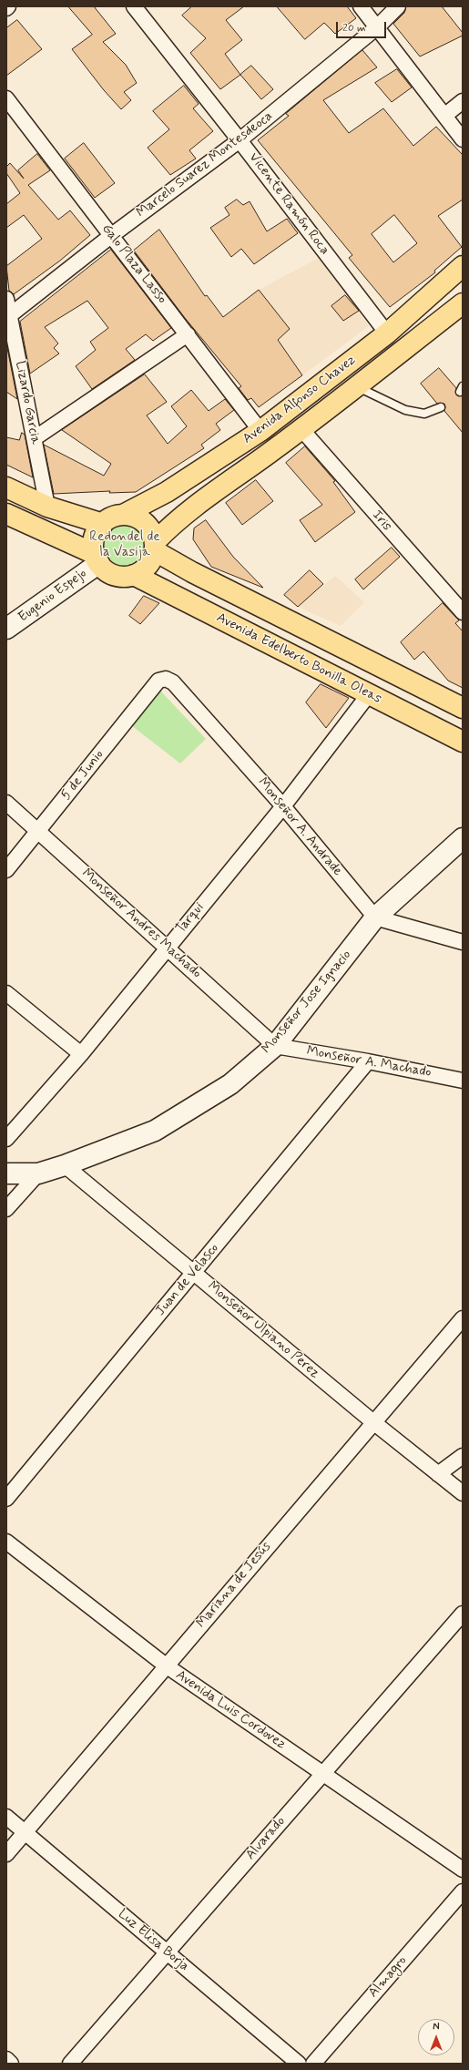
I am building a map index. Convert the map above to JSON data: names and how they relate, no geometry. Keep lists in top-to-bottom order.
{
  "streets": {
    "main road": ["Avenida Alfonso Chavez", "Avenida Edelberto Bonilla Oleas"],
    "street": [
      "Marcelo Suarez Montesdeoca",
      "Vicente Ramón Roca",
      "Galo Plaza Lasso",
      "Lizardo Garcia",
      "Iris",
      "Eugenio Espejo",
      "5 de Junio",
      "Monseñor A. Andrade",
      "Tarqui",
      "Monseñor Andres Machado",
      "Monseñor Jose Ignacio",
      "Monseñor A. Machado",
      "Juan de Velasco",
      "Monseñor Ulpiano Perez",
      "Mariana de Jesús",
      "Avenida Luis Cordovez",
      "Alvarado",
      "Luz Elisa Borja",
      "Almagro"
    ]
  },
  "crossings": [
    ["Marcelo Suarez Montesdeoca", "Vicente Ramón Roca"],
    ["Marcelo Suarez Montesdeoca", "Galo Plaza Lasso"],
    ["Marcelo Suarez Montesdeoca", "Lizardo Garcia"],
    ["Vicente Ramón Roca", "Avenida Alfonso Chavez"],
    ["Galo Plaza Lasso", "Avenida Alfonso Chavez"],
    ["Avenida Alfonso Chavez", "Iris"],
    ["Avenida Alfonso Chavez", "Eugenio Espejo"],
    ["Avenida Alfonso Chavez", "Avenida Edelberto Bonilla Oleas"],
    ["Eugenio Espejo", "Avenida Edelberto Bonilla Oleas"],
    ["Avenida Edelberto Bonilla Oleas", "Tarqui"],
    ["5 de Junio", "Monseñor A. Andrade"],
    ["5 de Junio", "Monseñor Andres Machado"],
    ["Monseñor A. Andrade", "Tarqui"],
    ["Monseñor A. Andrade", "Monseñor Jose Ignacio"],
    ["Tarqui", "Monseñor Andres Machado"],
    ["Monseñor Andres Machado", "Monseñor Jose Ignacio"],
    ["Monseñor Andres Machado", "Monseñor A. Machado"],
    ["Monseñor Jose Ignacio", "Monseñor A. Machado"],
    ["Monseñor Jose Ignacio", "Monseñor Ulpiano Perez"],
    ["Monseñor A. Machado", "Juan de Velasco"],
    ["Juan de Velasco", "Monseñor Ulpiano Perez"],
    ["Monseñor Ulpiano Perez", "Mariana de Jesús"],
    ["Mariana de Jesús", "Avenida Luis Cordovez"],
    ["Mariana de Jesús", "Luz Elisa Borja"],
    ["Avenida Luis Cordovez", "Alvarado"],
    ["Alvarado", "Luz Elisa Borja"]
  ],
  "parks": ["Redondel de la Vasija"],
  "scale_bar": "20 m",
  "north": "top"
}
